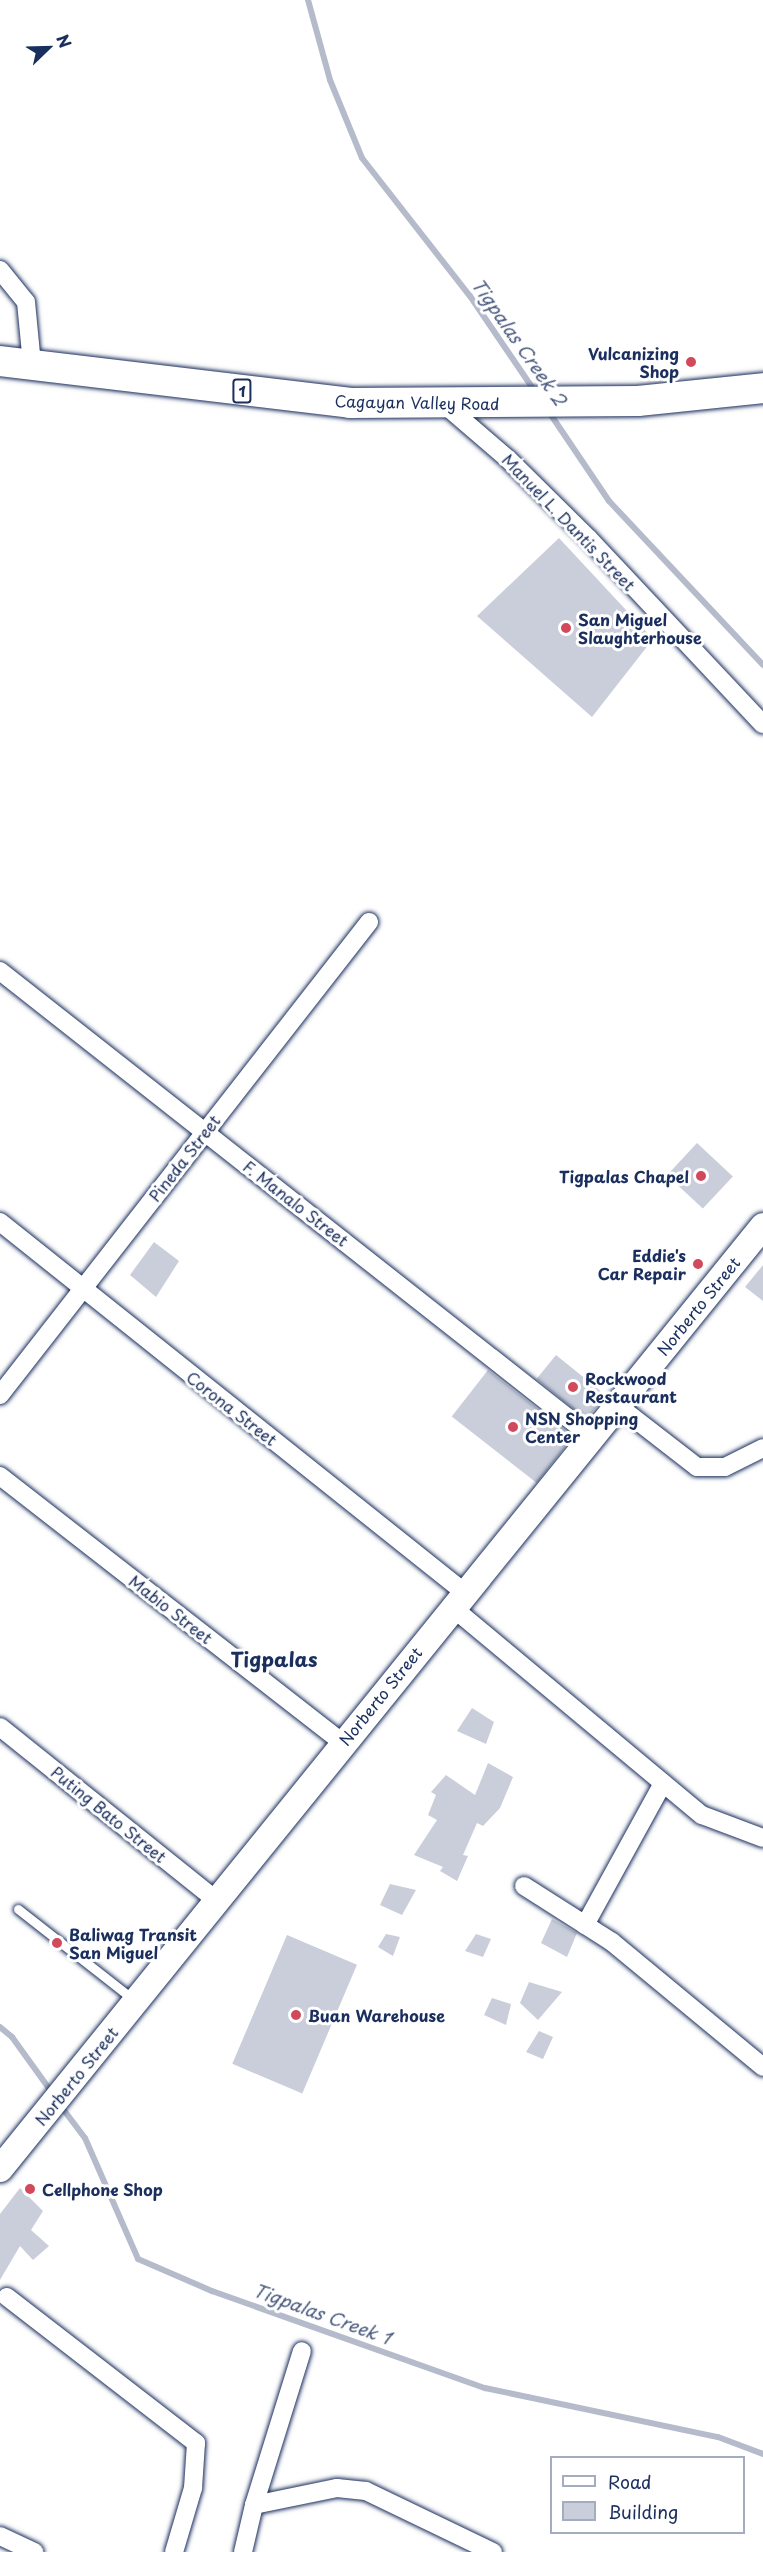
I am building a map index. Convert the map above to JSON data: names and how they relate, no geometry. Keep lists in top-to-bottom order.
{
  "streets": {
    "highway": ["1", "Cagayan Valley Road"],
    "main road": ["Norberto Street"],
    "street": [
      "Manuel L. Dantis Street",
      "Pineda Street",
      "F. Manalo Street",
      "Corona Street",
      "Mabio Street",
      "Puting Bato Street"
    ]
  },
  "crossings": [
    ["Cagayan Valley Road", "Manuel L. Dantis Street"],
    ["Pineda Street", "F. Manalo Street"],
    ["Pineda Street", "Corona Street"],
    ["F. Manalo Street", "Norberto Street"],
    ["Norberto Street", "Corona Street"],
    ["Norberto Street", "Mabio Street"],
    ["Norberto Street", "Puting Bato Street"]
  ],
  "districts": ["Tigpalas"],
  "water": ["Tigpalas Creek 2", "Tigpalas Creek 1"],
  "places": [
    "Vulcanizing Shop",
    "San Miguel Slaughterhouse",
    "Tigpalas Chapel",
    "Eddie's Car Repair",
    "Rockwood Restaurant",
    "NSN Shopping Center",
    "Baliwag Transit San Miguel",
    "Buan Warehouse",
    "Cellphone Shop"
  ],
  "legend": ["Road", "Building"],
  "north": "top right"
}
